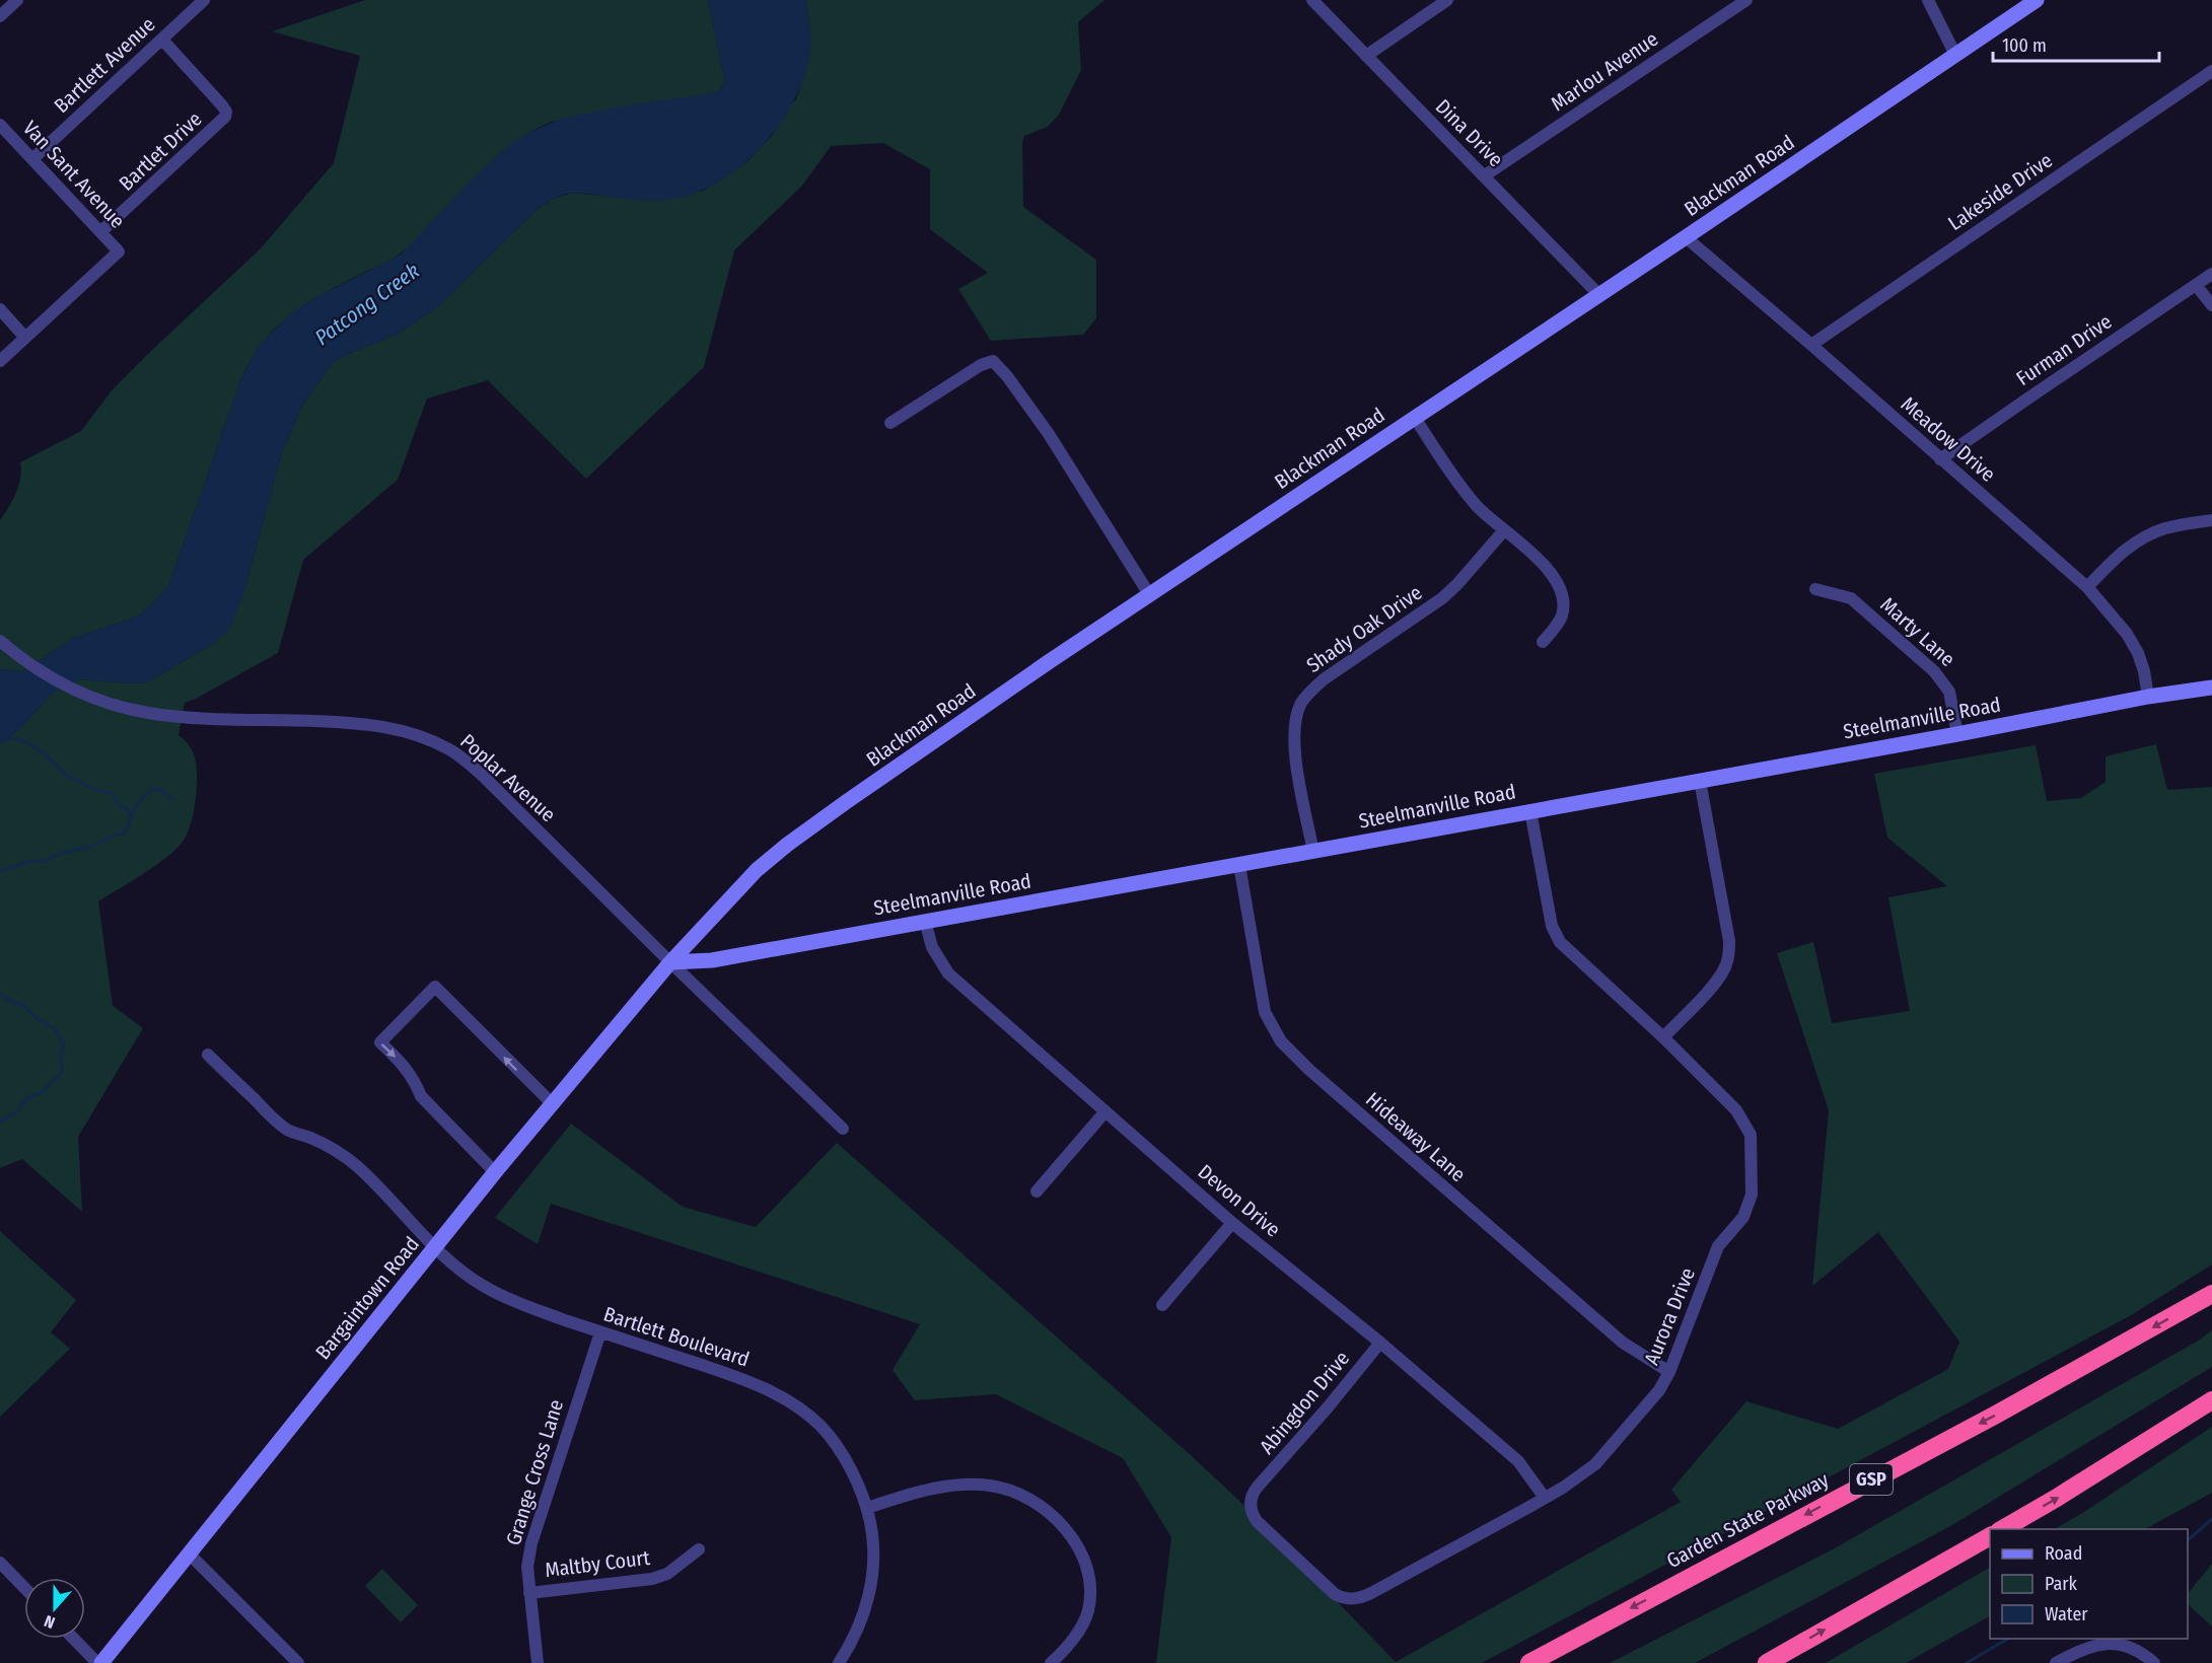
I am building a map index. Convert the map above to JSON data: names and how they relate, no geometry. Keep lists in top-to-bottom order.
{
  "streets": {
    "highway": ["GSP", "Garden State Parkway"],
    "main road": ["Blackman Road", "Steelmanville Road", "Bargaintown Road"],
    "street": [
      "Bartlett Avenue",
      "Marlou Avenue",
      "Dina Drive",
      "Bartlet Drive",
      "Van Sant Avenue",
      "Lakeside Drive",
      "Furman Drive",
      "Meadow Drive",
      "Shady Oak Drive",
      "Marty Lane",
      "Poplar Avenue",
      "Hideaway Lane",
      "Devon Drive",
      "Aurora Drive",
      "Bartlett Boulevard",
      "Abingdon Drive",
      "Grange Cross Lane",
      "Maltby Court"
    ]
  },
  "crossings": [
    ["Bartlett Avenue", "Bartlet Drive"],
    ["Bartlett Avenue", "Van Sant Avenue"],
    ["Marlou Avenue", "Dina Drive"],
    ["Dina Drive", "Blackman Road"],
    ["Bartlet Drive", "Van Sant Avenue"],
    ["Blackman Road", "Meadow Drive"],
    ["Blackman Road", "Steelmanville Road"],
    ["Blackman Road", "Poplar Avenue"],
    ["Blackman Road", "Bargaintown Road"],
    ["Lakeside Drive", "Meadow Drive"],
    ["Furman Drive", "Meadow Drive"],
    ["Meadow Drive", "Steelmanville Road"],
    ["Shady Oak Drive", "Steelmanville Road"],
    ["Marty Lane", "Steelmanville Road"],
    ["Steelmanville Road", "Poplar Avenue"],
    ["Steelmanville Road", "Hideaway Lane"],
    ["Steelmanville Road", "Devon Drive"],
    ["Steelmanville Road", "Bargaintown Road"],
    ["Steelmanville Road", "Aurora Drive"],
    ["Poplar Avenue", "Bargaintown Road"],
    ["Hideaway Lane", "Aurora Drive"],
    ["Devon Drive", "Aurora Drive"],
    ["Devon Drive", "Abingdon Drive"],
    ["Bargaintown Road", "Bartlett Boulevard"],
    ["Aurora Drive", "Abingdon Drive"],
    ["Bartlett Boulevard", "Grange Cross Lane"],
    ["Grange Cross Lane", "Maltby Court"]
  ],
  "water": ["Patcong Creek"],
  "legend": ["Road", "Park", "Water"],
  "scale_bar": "100 m",
  "north": "bottom"
}
